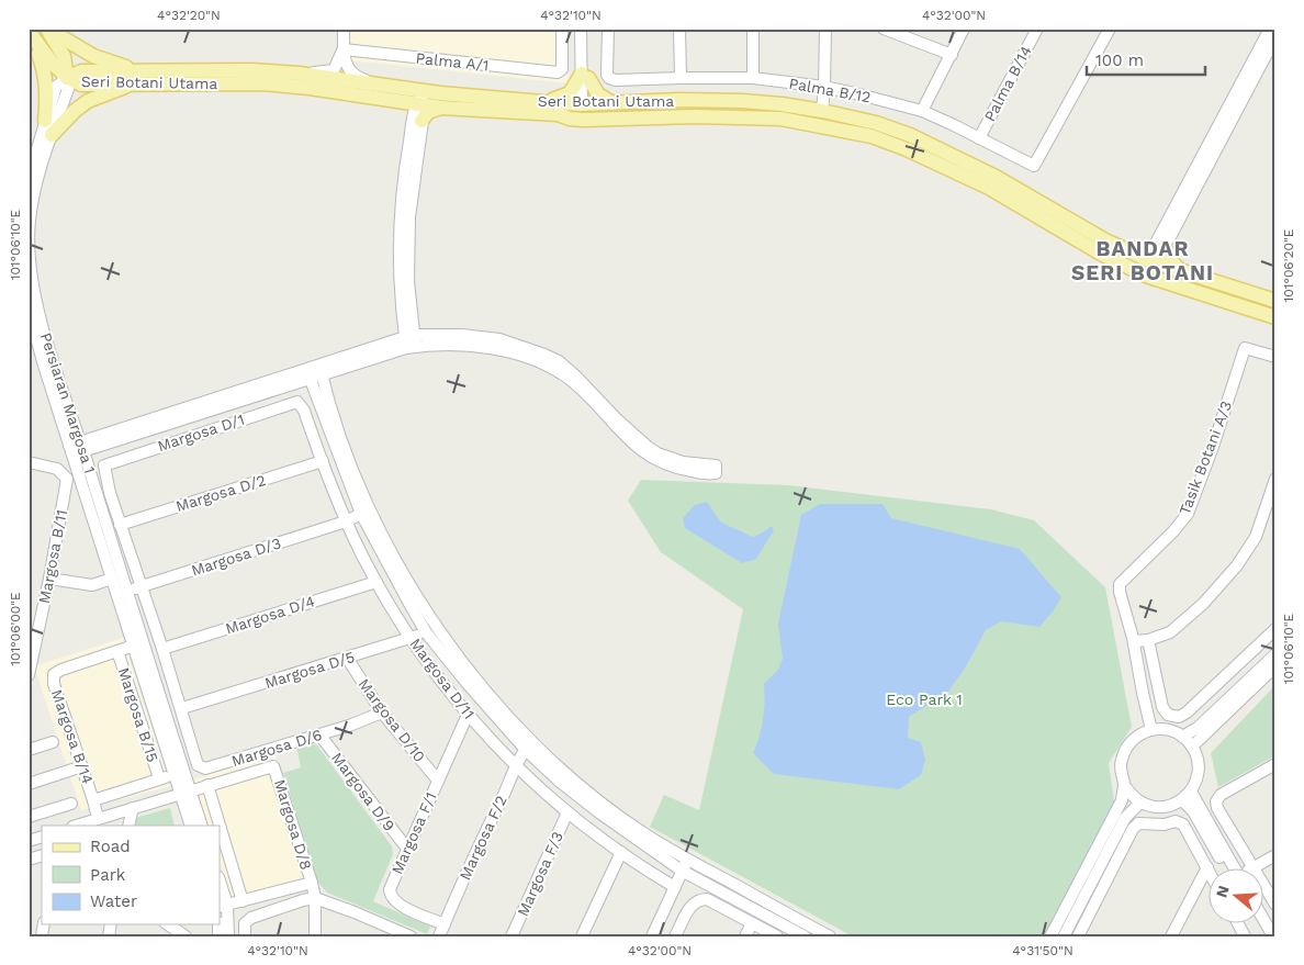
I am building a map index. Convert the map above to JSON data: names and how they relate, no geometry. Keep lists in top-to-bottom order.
{
  "streets": {
    "main road": ["Seri Botani Utama"],
    "street": [
      "Palma A/1",
      "Palma B/14",
      "Palma B/12",
      "Persiaran Margosa 1",
      "Margosa D/1",
      "Tasik Botani A/3",
      "Margosa D/2",
      "Margosa B/11",
      "Margosa D/3",
      "Margosa D/4",
      "Margosa D/5",
      "Margosa D/11",
      "Margosa B/15",
      "Margosa D/10",
      "Margosa B/14",
      "Margosa D/6",
      "Margosa D/9",
      "Margosa D/8",
      "Margosa F/1",
      "Margosa F/2",
      "Margosa F/3"
    ]
  },
  "crossings": [
    ["Seri Botani Utama", "Persiaran Margosa 1"],
    ["Palma B/14", "Palma B/12"],
    ["Persiaran Margosa 1", "Margosa D/3"],
    ["Persiaran Margosa 1", "Margosa B/14"],
    ["Margosa D/1", "Margosa D/2"],
    ["Margosa D/1", "Margosa D/11"],
    ["Margosa D/2", "Margosa D/11"],
    ["Margosa D/3", "Margosa D/11"],
    ["Margosa D/4", "Margosa D/11"],
    ["Margosa D/5", "Margosa D/11"],
    ["Margosa D/5", "Margosa D/10"],
    ["Margosa D/5", "Margosa D/6"],
    ["Margosa D/11", "Margosa F/1"],
    ["Margosa D/11", "Margosa F/2"],
    ["Margosa D/11", "Margosa F/3"],
    ["Margosa B/15", "Margosa B/14"],
    ["Margosa D/10", "Margosa D/6"],
    ["Margosa D/10", "Margosa F/1"],
    ["Margosa D/6", "Margosa D/9"],
    ["Margosa D/9", "Margosa F/1"],
    ["Margosa F/1", "Margosa F/2"]
  ],
  "districts": ["BANDAR SERI BOTANI"],
  "parks": ["Eco Park 1"],
  "legend": ["Road", "Park", "Water"],
  "scale_bar": "100 m",
  "north": "left",
  "coordinates": [
    "4°32'20\"N",
    "4°32'10\"N",
    "4°32'00\"N",
    "101°06'10\"E",
    "101°06'20\"E",
    "101°06'00\"E",
    "4°31'50\"N"
  ]
}
